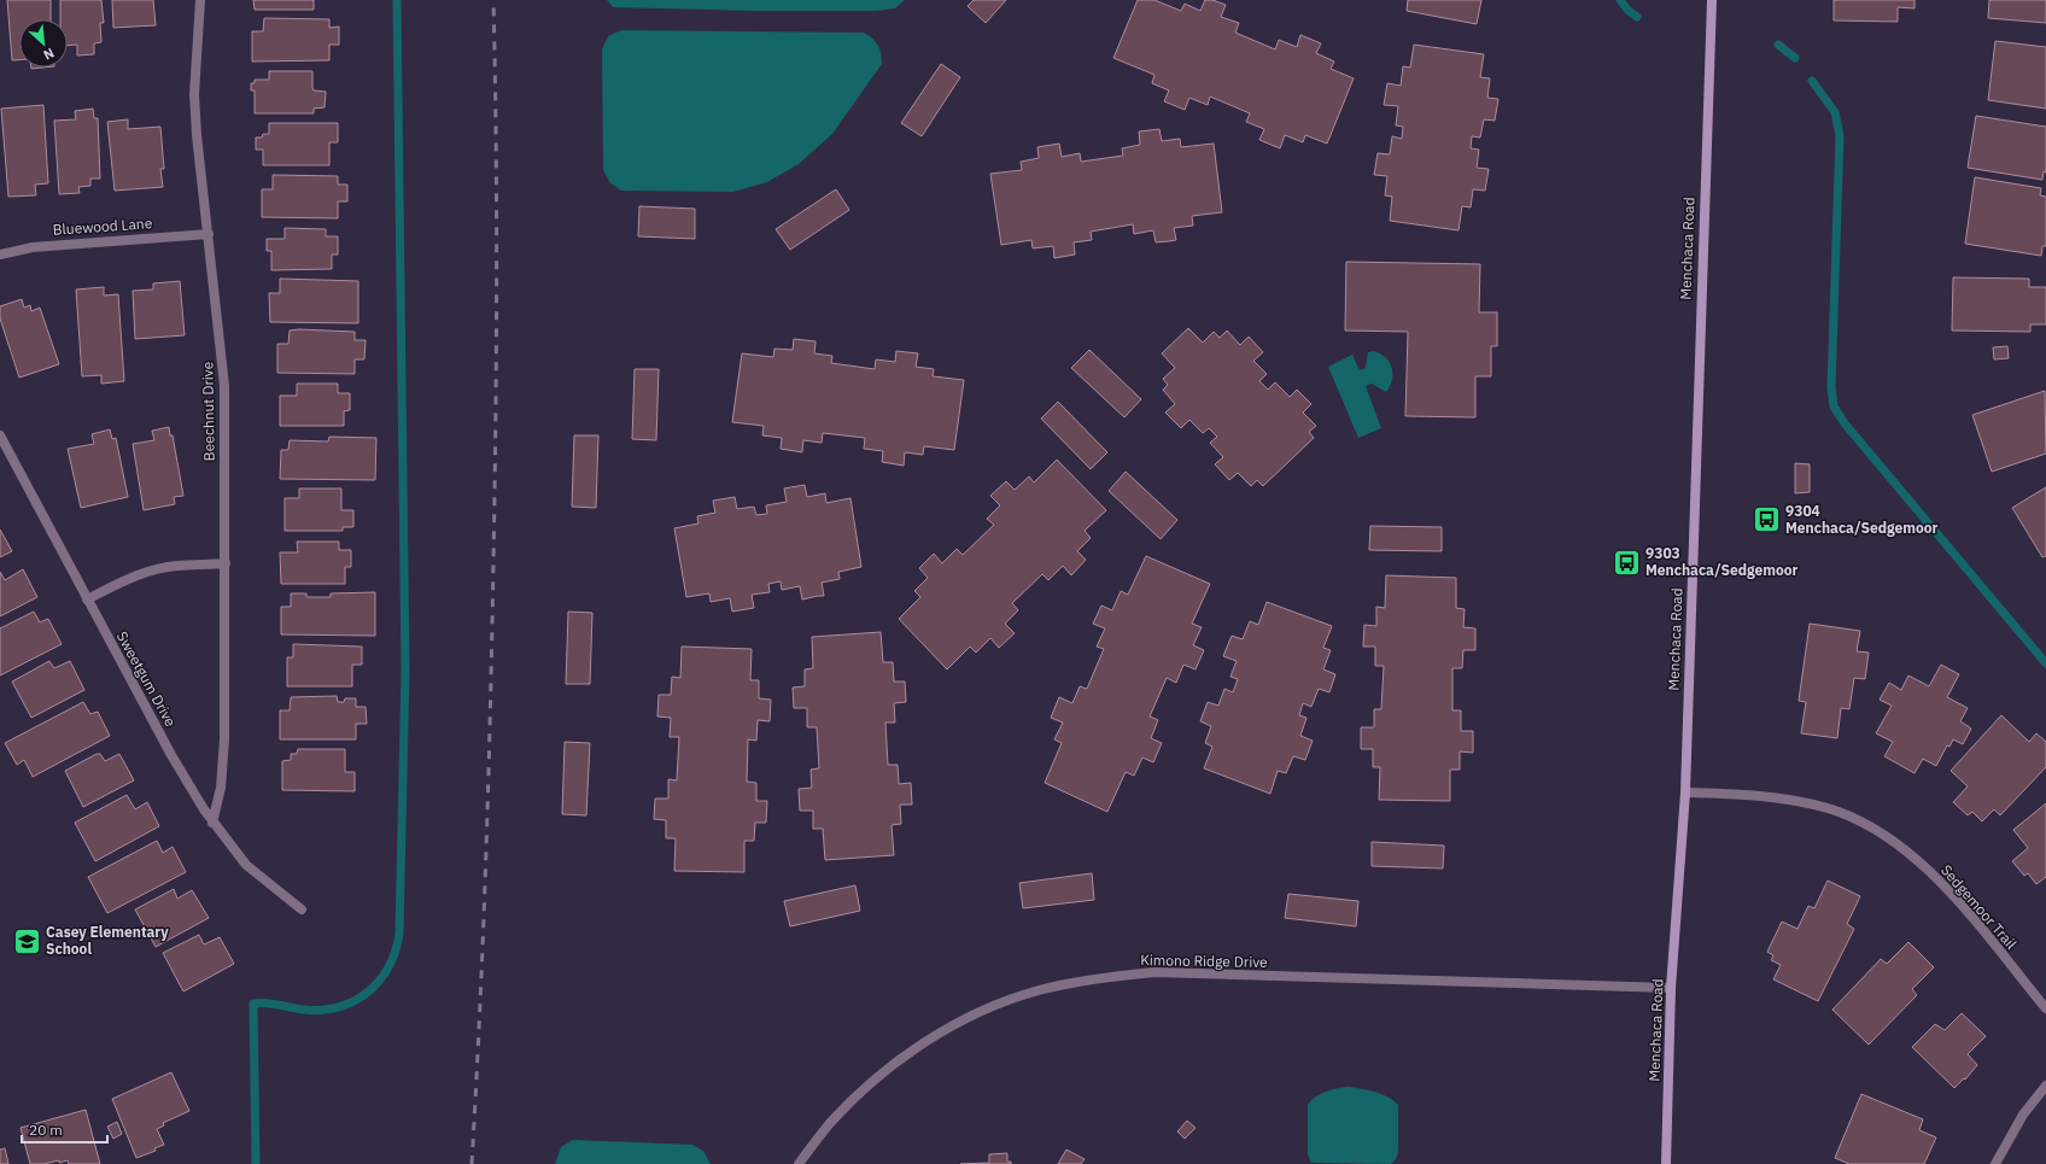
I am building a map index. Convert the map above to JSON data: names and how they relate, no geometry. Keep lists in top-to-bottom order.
{
  "streets": {
    "main road": ["Menchaca Road"],
    "street": [
      "Bluewood Lane",
      "Beechnut Drive",
      "Sweetgum Drive",
      "Sedgemoor Trail",
      "Kimono Ridge Drive"
    ]
  },
  "crossings": [
    ["Bluewood Lane", "Beechnut Drive"],
    ["Menchaca Road", "Sedgemoor Trail"],
    ["Menchaca Road", "Kimono Ridge Drive"],
    ["Beechnut Drive", "Sweetgum Drive"]
  ],
  "places": {
    "bus stop": ["9304 Menchaca/Sedgemoor", "9303 Menchaca/Sedgemoor"],
    "school or university": ["Casey Elementary School"]
  },
  "scale_bar": "20 m",
  "north": "bottom right"
}
